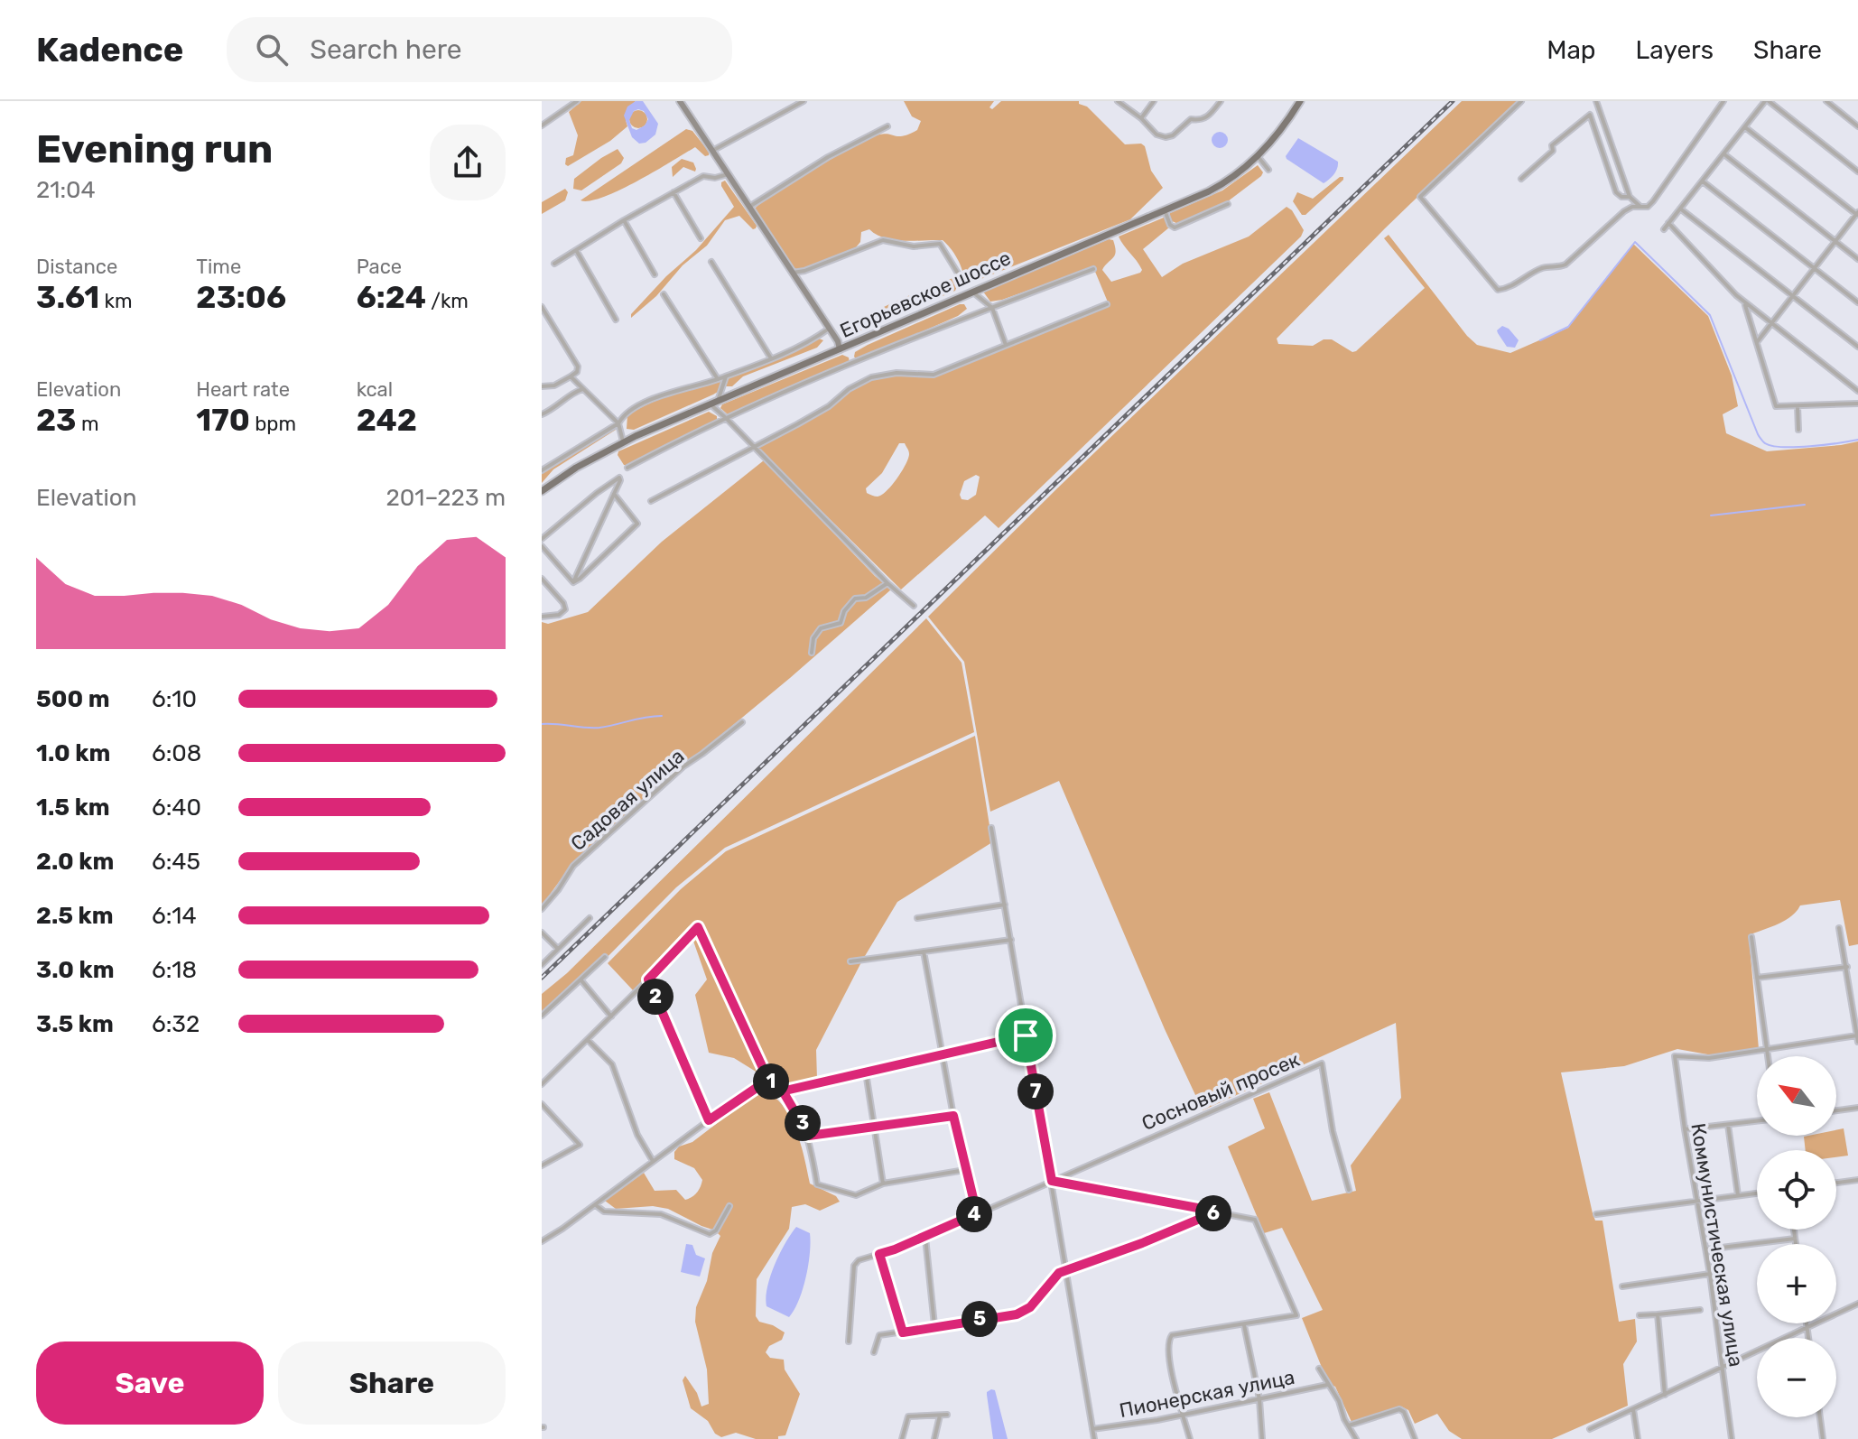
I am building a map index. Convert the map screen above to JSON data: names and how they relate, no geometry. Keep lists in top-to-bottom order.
{
  "streets": {
    "main road": ["Егорьевское шоссе"],
    "street": [
      "Садовая улица",
      "Сосновый просек",
      "Коммунистическая улица",
      "Пионерская улица"
    ]
  },
  "north": "top left",
  "page": {
    "header": "Kadence",
    "search": "Search here",
    "nav": ["Map", "Layers", "Share"],
    "heading": ["Evening run", "21:04"],
    "stats": [
      ["Distance", "3.61 km"],
      ["Time", "23:06"],
      ["Pace", "6:24 /km"],
      ["Elevation", "23 m"],
      ["Heart rate", "170 bpm"],
      ["kcal", "242"]
    ],
    "chart": ["Elevation", "201–223 m"],
    "list": [
      {
        "name": "500 m",
        "note": "6:10"
      },
      {
        "name": "1.0 km",
        "note": "6:08"
      },
      {
        "name": "1.5 km",
        "note": "6:40"
      },
      {
        "name": "2.0 km",
        "note": "6:45"
      },
      {
        "name": "2.5 km",
        "note": "6:14"
      },
      {
        "name": "3.0 km",
        "note": "6:18"
      },
      {
        "name": "3.5 km",
        "note": "6:32"
      }
    ],
    "pins": [
      "2",
      "1",
      "7",
      "3",
      "6",
      "4",
      "5"
    ],
    "map_buttons": ["+", "−"],
    "buttons": ["Save", "Share"]
  }
}
